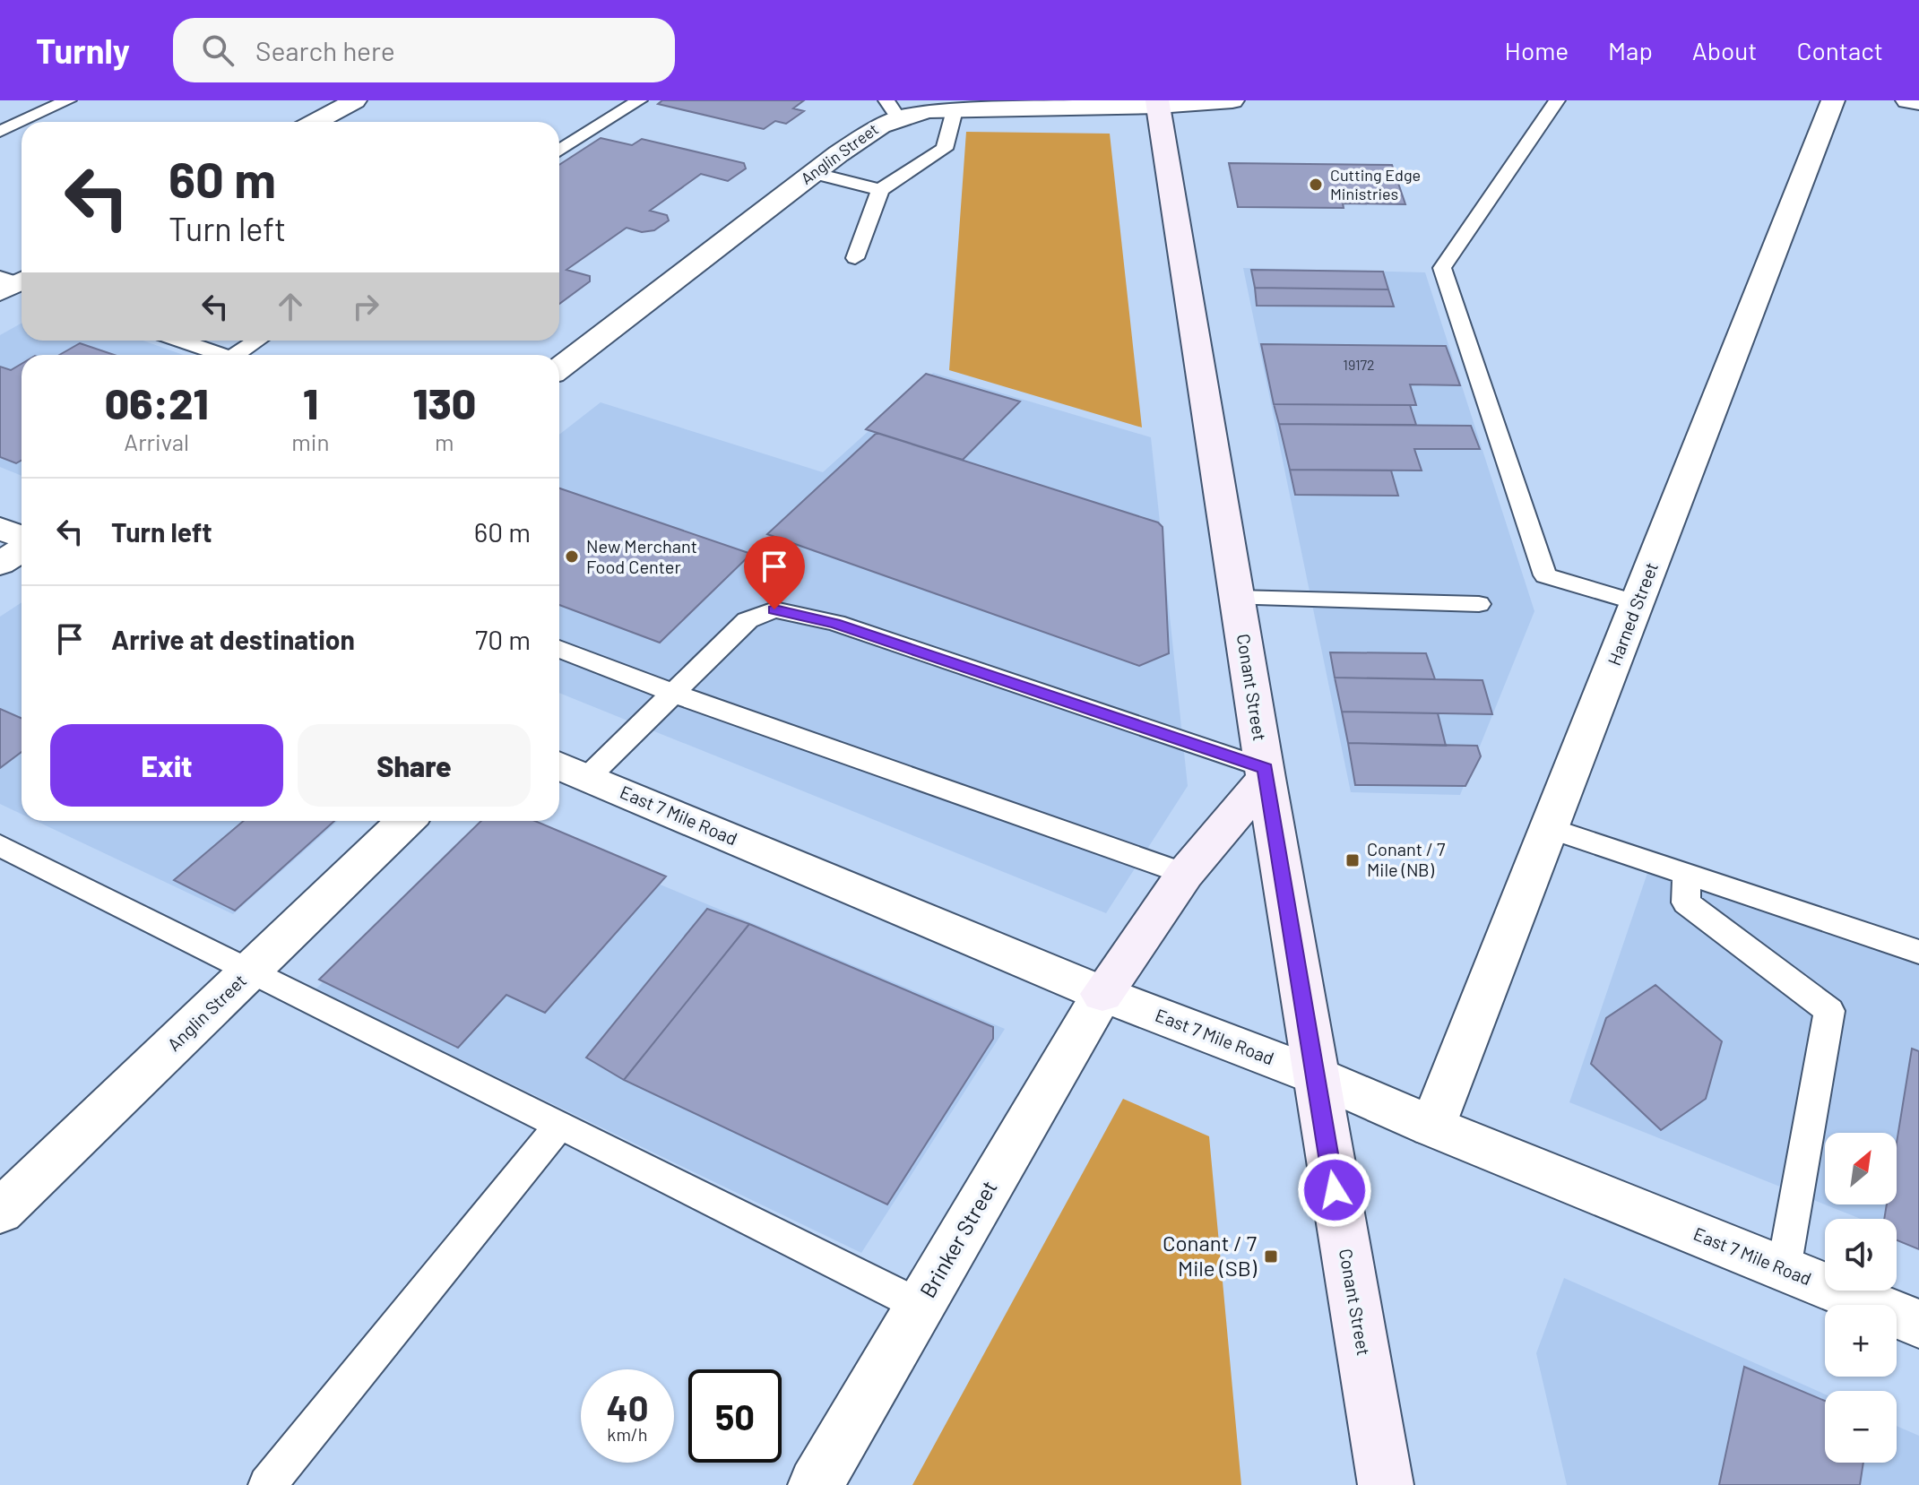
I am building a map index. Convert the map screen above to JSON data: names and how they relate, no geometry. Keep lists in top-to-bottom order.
{
  "streets": {
    "main road": ["Conant Street"],
    "street": [
      "Anglin Street",
      "Harned Street",
      "East 7 Mile Road",
      "Brinker Street"
    ]
  },
  "crossings": [
    ["Anglin Street", "Conant Street"],
    ["Harned Street", "East 7 Mile Road"],
    ["Conant Street", "East 7 Mile Road"],
    ["East 7 Mile Road", "Brinker Street"]
  ],
  "places": {
    "other": ["Cutting Edge Ministries", "New Merchant Food Center"],
    "transit": ["Conant / 7 Mile (NB)", "Conant / 7 Mile (SB)"]
  },
  "house_numbers": ["19172"],
  "north": "top right",
  "page": {
    "header": "Turnly",
    "search": "Search here",
    "nav": [
      "Home",
      "Map",
      "About",
      "Contact"
    ],
    "turn": ["60 m", "Turn left"],
    "eta": [
      "06:21",
      "Arrival",
      "1",
      "min",
      "130",
      "m"
    ],
    "list": [
      {
        "name": "Turn left",
        "value": "60 m"
      },
      {
        "name": "Arrive at destination",
        "value": "70 m"
      }
    ],
    "buttons": ["Exit", "Share"],
    "map_buttons": ["+", "−"],
    "speed": "40 km/h",
    "limit": "50"
  }
}
